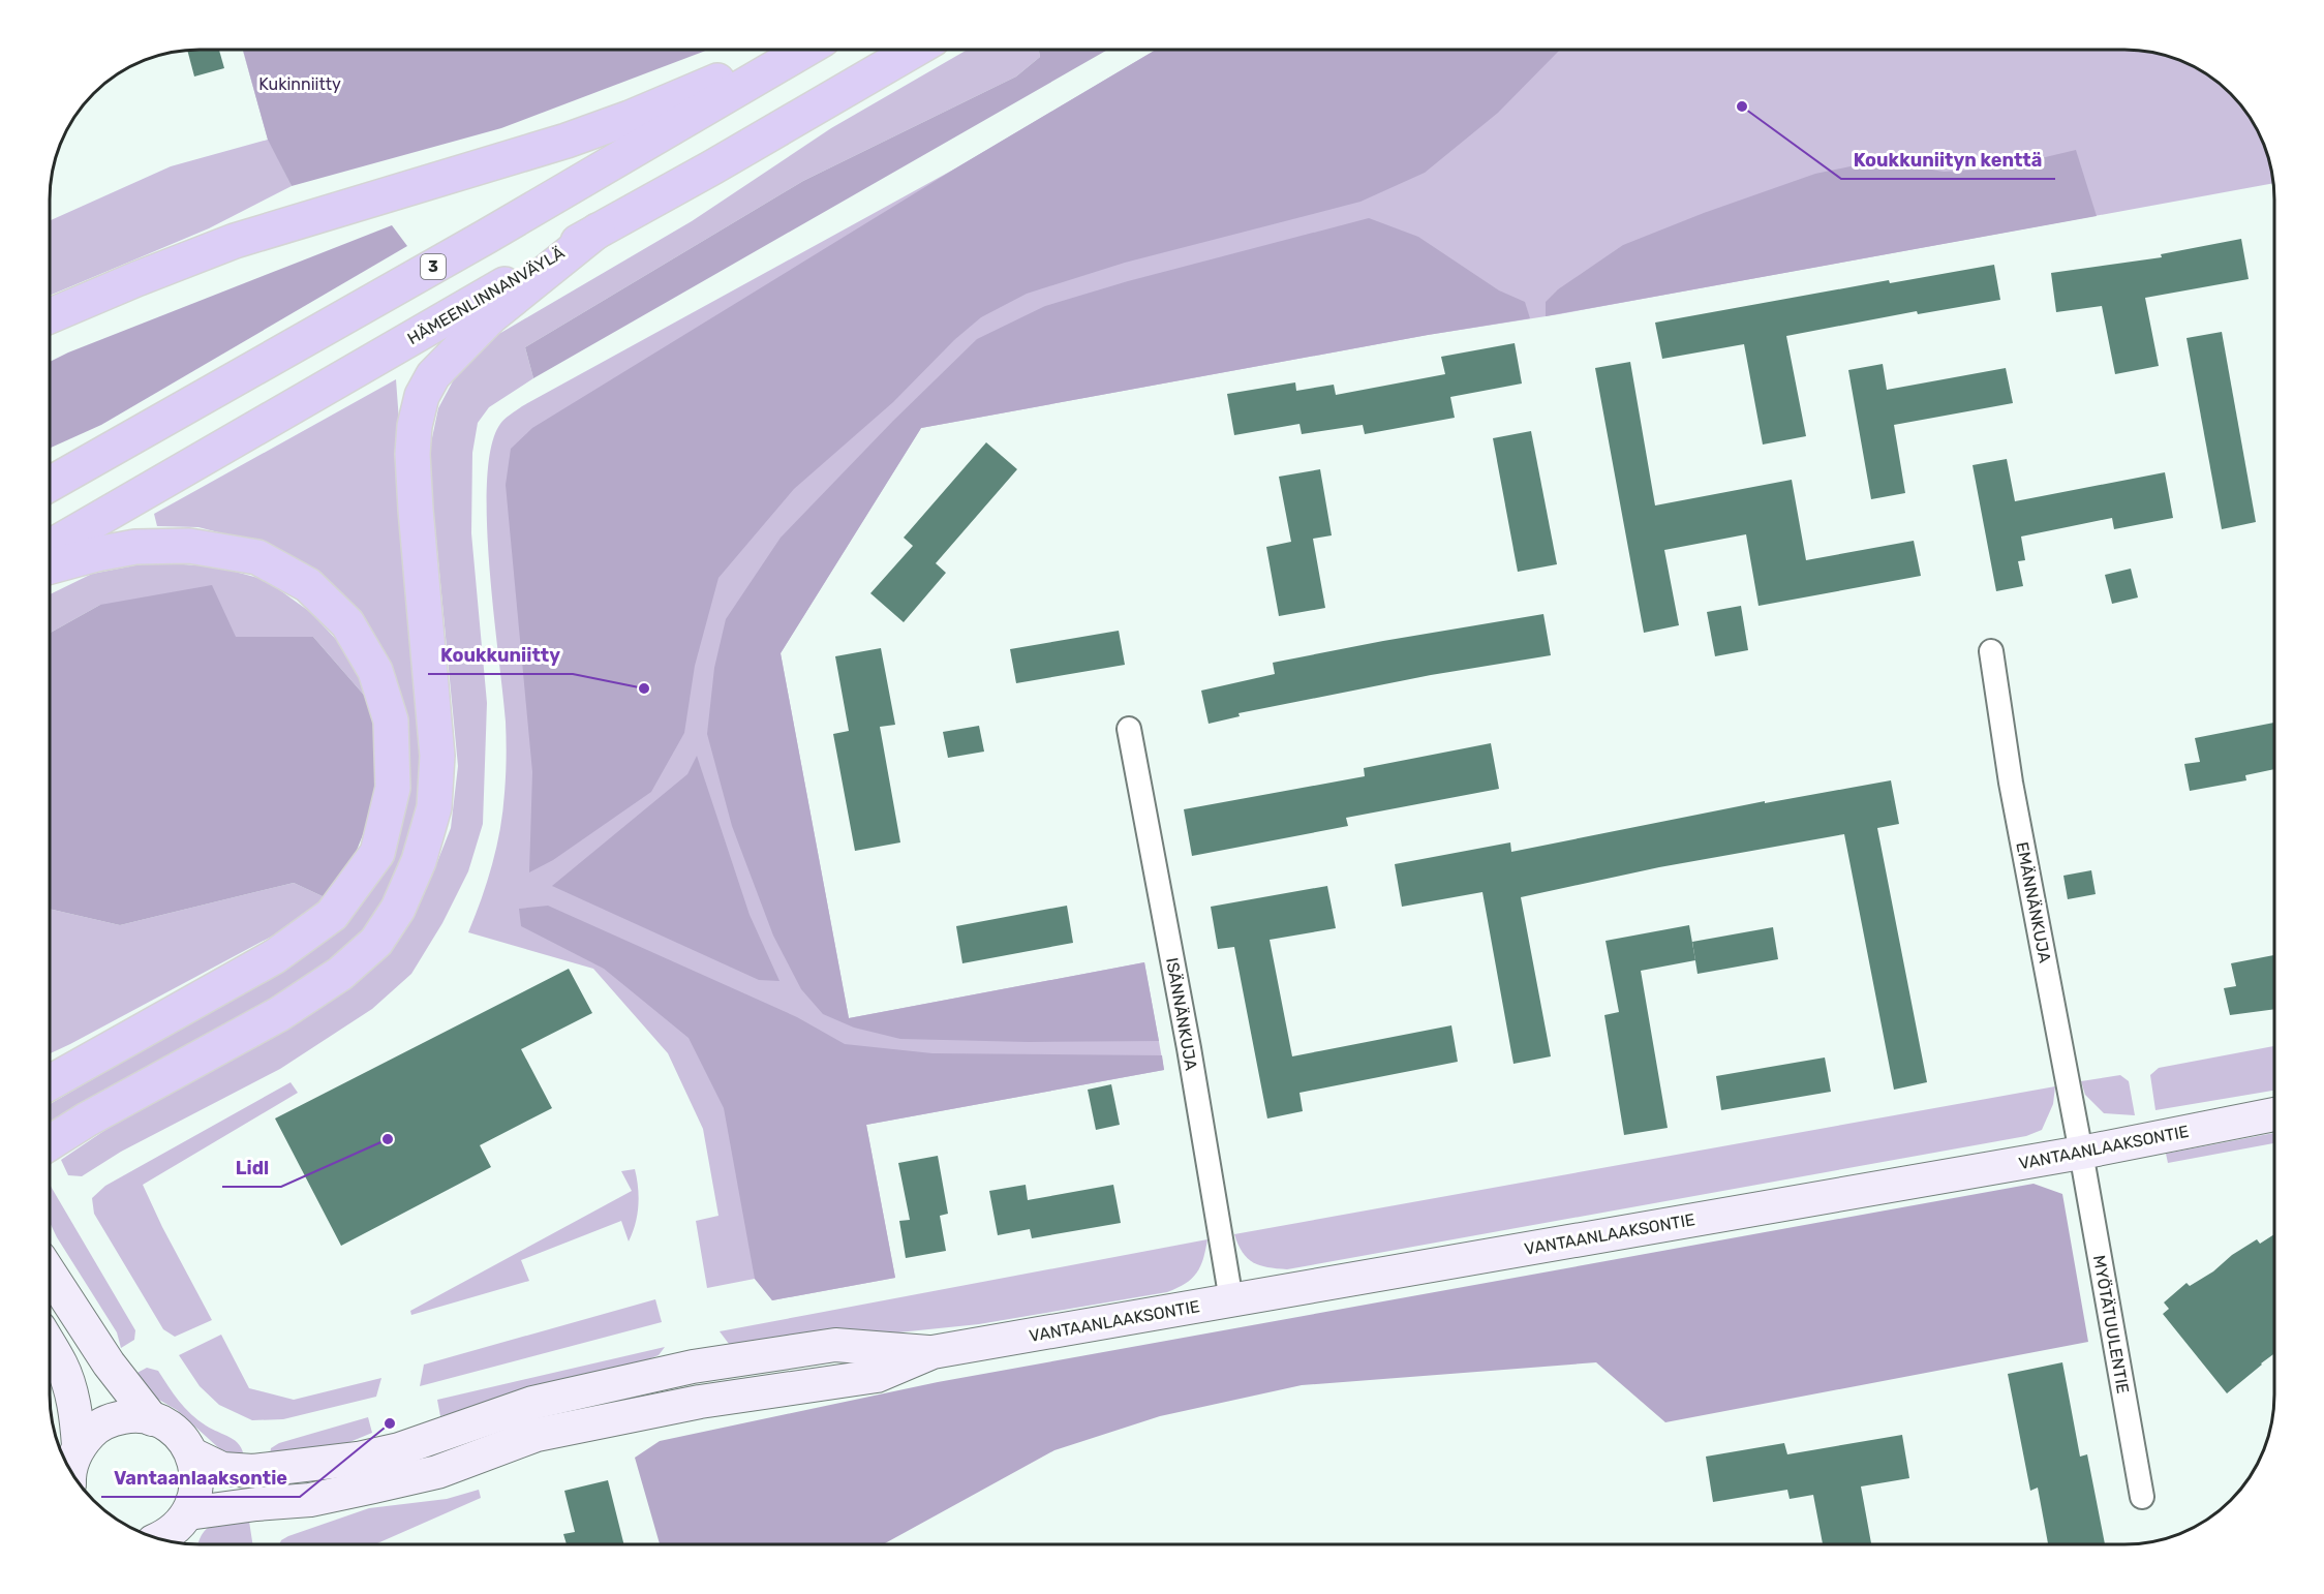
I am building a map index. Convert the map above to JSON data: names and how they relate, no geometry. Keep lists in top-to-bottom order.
{
  "streets": {
    "highway": ["3", "HÄMEENLINNANVÄYLÄ"],
    "main road": ["VANTAANLAAKSONTIE"],
    "street": ["EMÄNNÄNKUJA", "ISÄNNÄNKUJA", "MYÖTÄTUULENTIE"]
  },
  "crossings": [
    ["EMÄNNÄNKUJA", "VANTAANLAAKSONTIE"],
    ["EMÄNNÄNKUJA", "MYÖTÄTUULENTIE"],
    ["ISÄNNÄNKUJA", "VANTAANLAAKSONTIE"],
    ["VANTAANLAAKSONTIE", "MYÖTÄTUULENTIE"]
  ],
  "parks": ["Kukinniitty"],
  "places": [
    "Koukkuniityn kenttä",
    "Koukkuniitty",
    "Lidl",
    "Vantaanlaaksontie"
  ]
}
